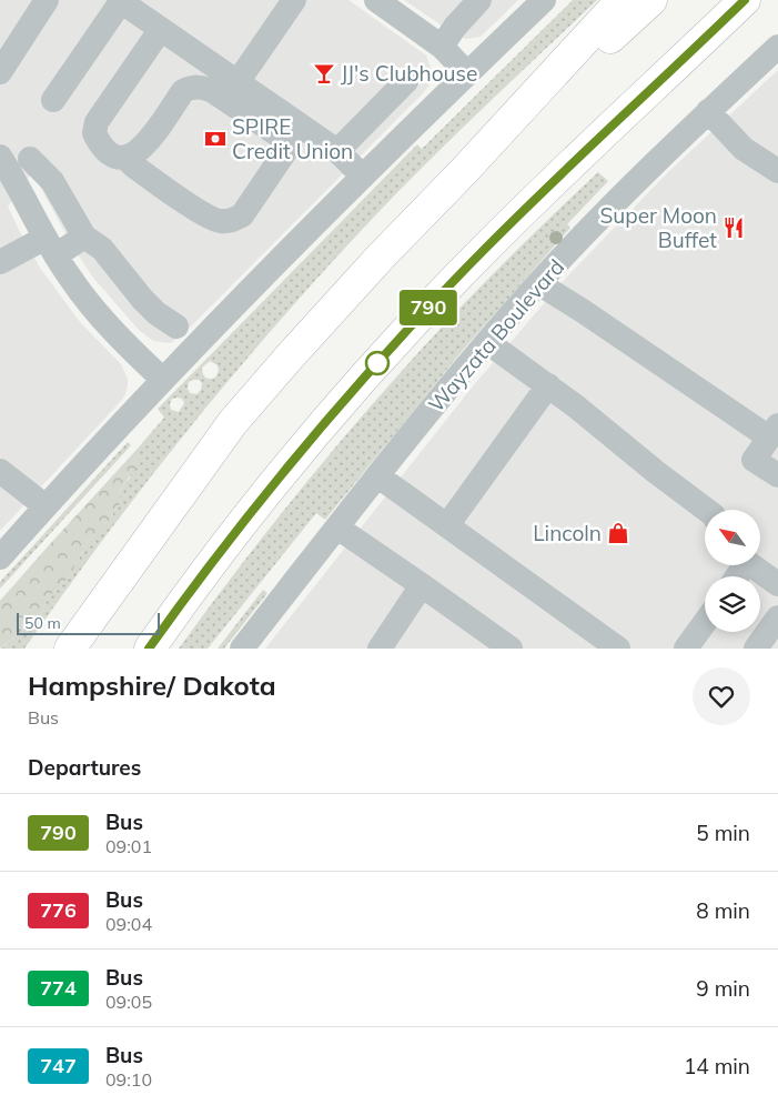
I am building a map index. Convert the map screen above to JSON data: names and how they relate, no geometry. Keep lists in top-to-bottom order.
{
  "streets": {
    "street": ["Wayzata Boulevard"]
  },
  "places": {
    "bar": ["JJ's Clubhouse"],
    "bank": ["SPIRE Credit Union"],
    "restaurant": ["Super Moon Buffet"],
    "shop": ["Lincoln"]
  },
  "lines": ["bus line 790"],
  "scale_bar": "50 m",
  "north": "top left",
  "page": {
    "on_map": "790",
    "scale": "50 m",
    "heading": [
      ["Hampshire/ Dakota", "Bus"],
      "Departures"
    ],
    "list": [
      {
        "mark": "790",
        "name": "Bus",
        "note": "09:01",
        "value": "5 min"
      },
      {
        "mark": "776",
        "name": "Bus",
        "note": "09:04",
        "value": "8 min"
      },
      {
        "mark": "774",
        "name": "Bus",
        "note": "09:05",
        "value": "9 min"
      },
      {
        "mark": "747",
        "name": "Bus",
        "note": "09:10",
        "value": "14 min"
      }
    ]
  }
}
